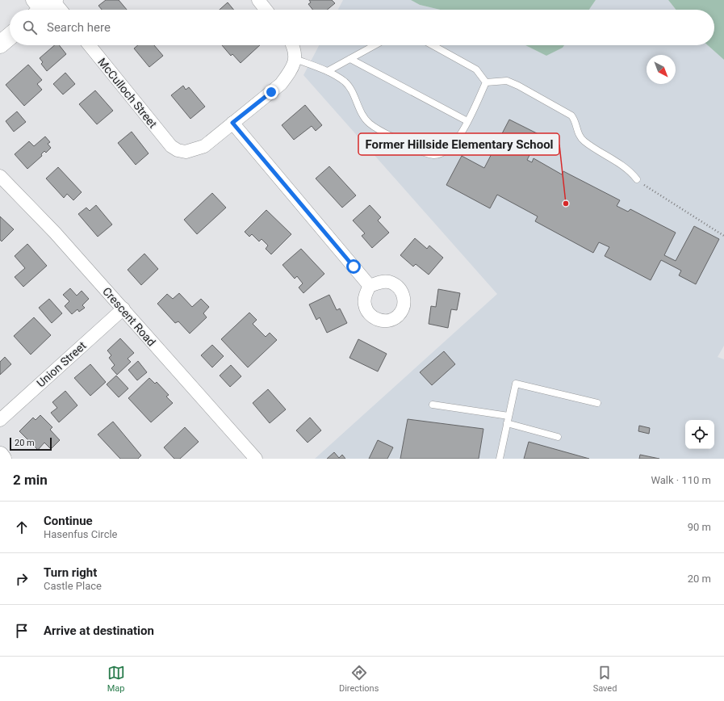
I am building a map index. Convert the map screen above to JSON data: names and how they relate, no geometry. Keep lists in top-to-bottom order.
{
  "streets": {
    "street": ["McCulloch Street", "Crescent Road", "Union Street"]
  },
  "crossings": [
    ["Crescent Road", "Union Street"]
  ],
  "places": ["Former Hillside Elementary School"],
  "scale_bar": "20 m",
  "north": "bottom right",
  "page": {
    "search": "Search here",
    "scale": "20 m",
    "heading": ["2 min", "Walk · 110 m"],
    "list": [
      ["Continue", "Hasenfus Circle", "90 m"],
      ["Turn right", "Castle Place", "20 m"],
      "Arrive at destination"
    ],
    "nav": ["Map", "Directions", "Saved"]
  }
}
